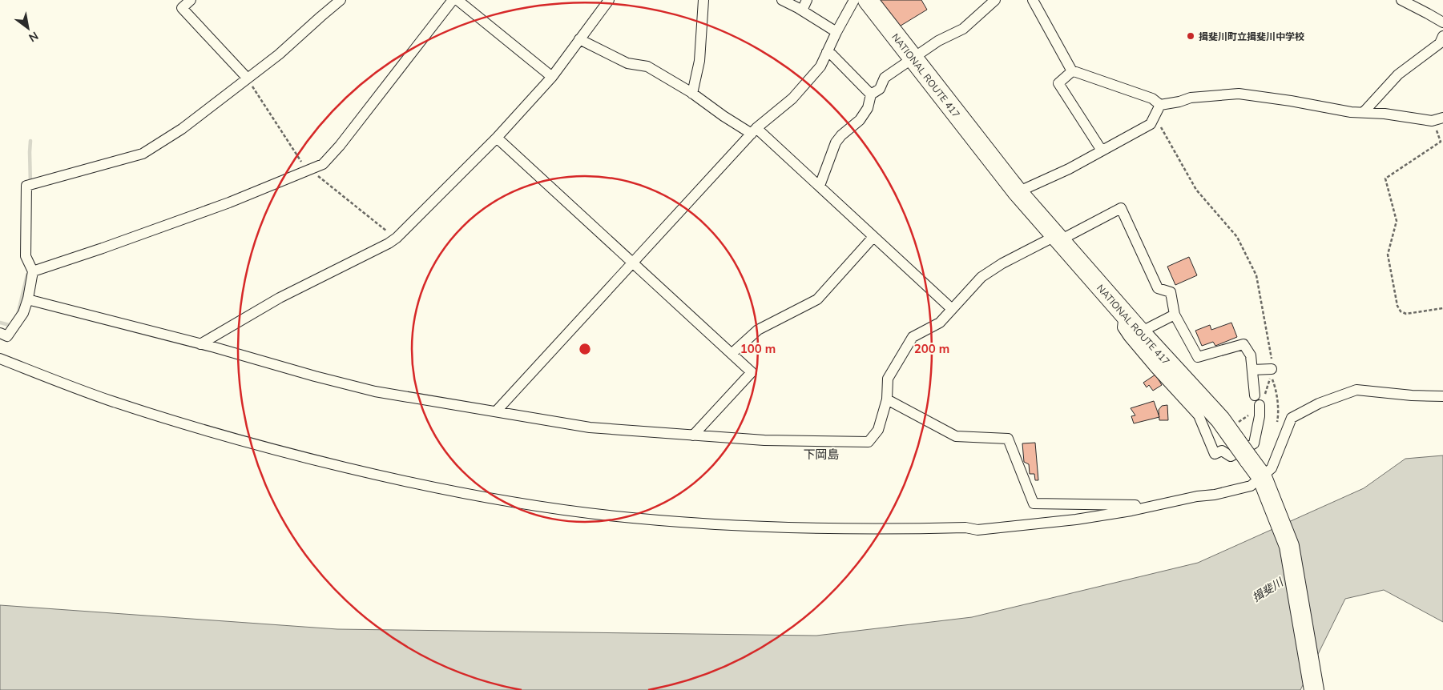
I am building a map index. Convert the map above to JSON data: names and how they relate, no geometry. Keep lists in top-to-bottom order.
{
  "streets": {
    "highway": ["NATIONAL ROUTE 417"]
  },
  "districts": ["下岡島"],
  "water": ["揖斐川"],
  "places": ["揖斐川町立揖斐川中学校"],
  "north": "bottom right",
  "rings": ["100 m", "200 m"]
}
